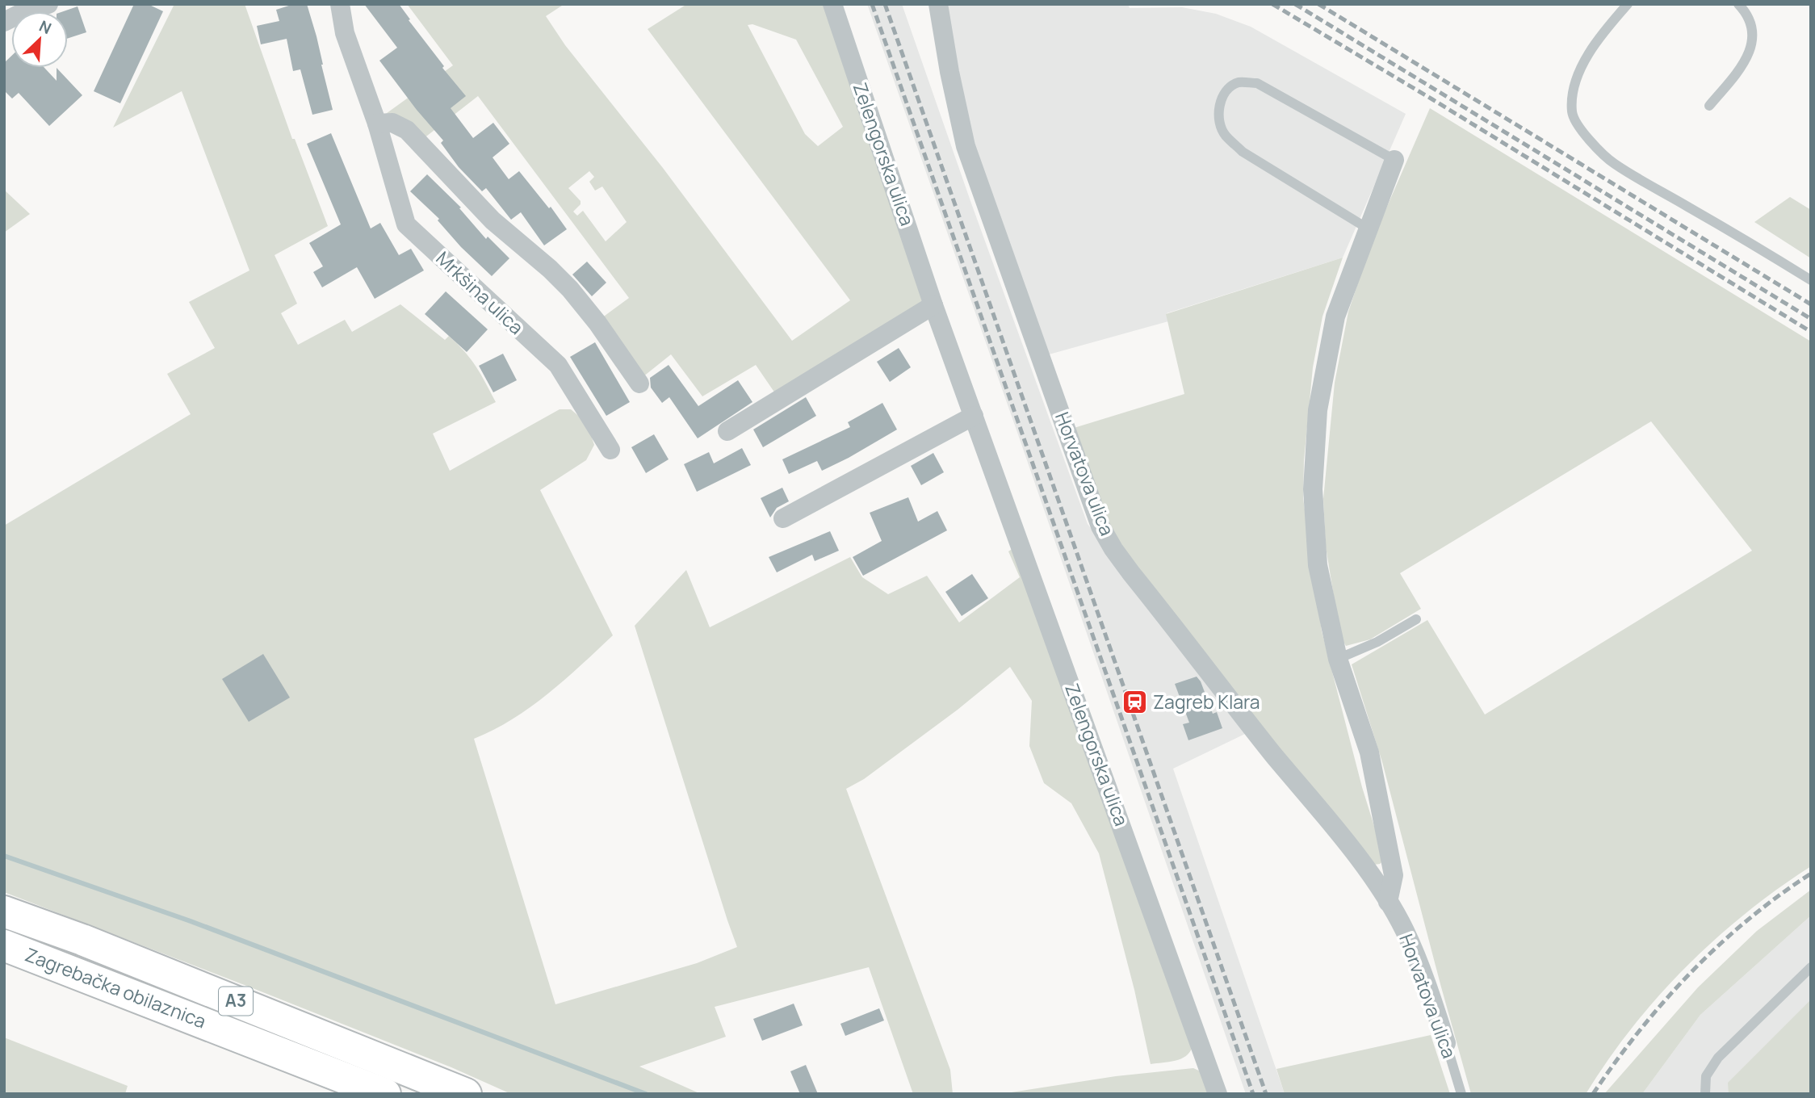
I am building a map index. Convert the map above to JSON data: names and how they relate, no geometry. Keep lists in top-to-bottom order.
{
  "streets": {
    "highway": ["Zagrebačka obilaznica", "A3"],
    "street": ["Zelengorska ulica", "Mrkšina ulica", "Horvatova ulica"]
  },
  "places": {
    "station": ["Zagreb Klara"]
  },
  "north": "top right"
}
